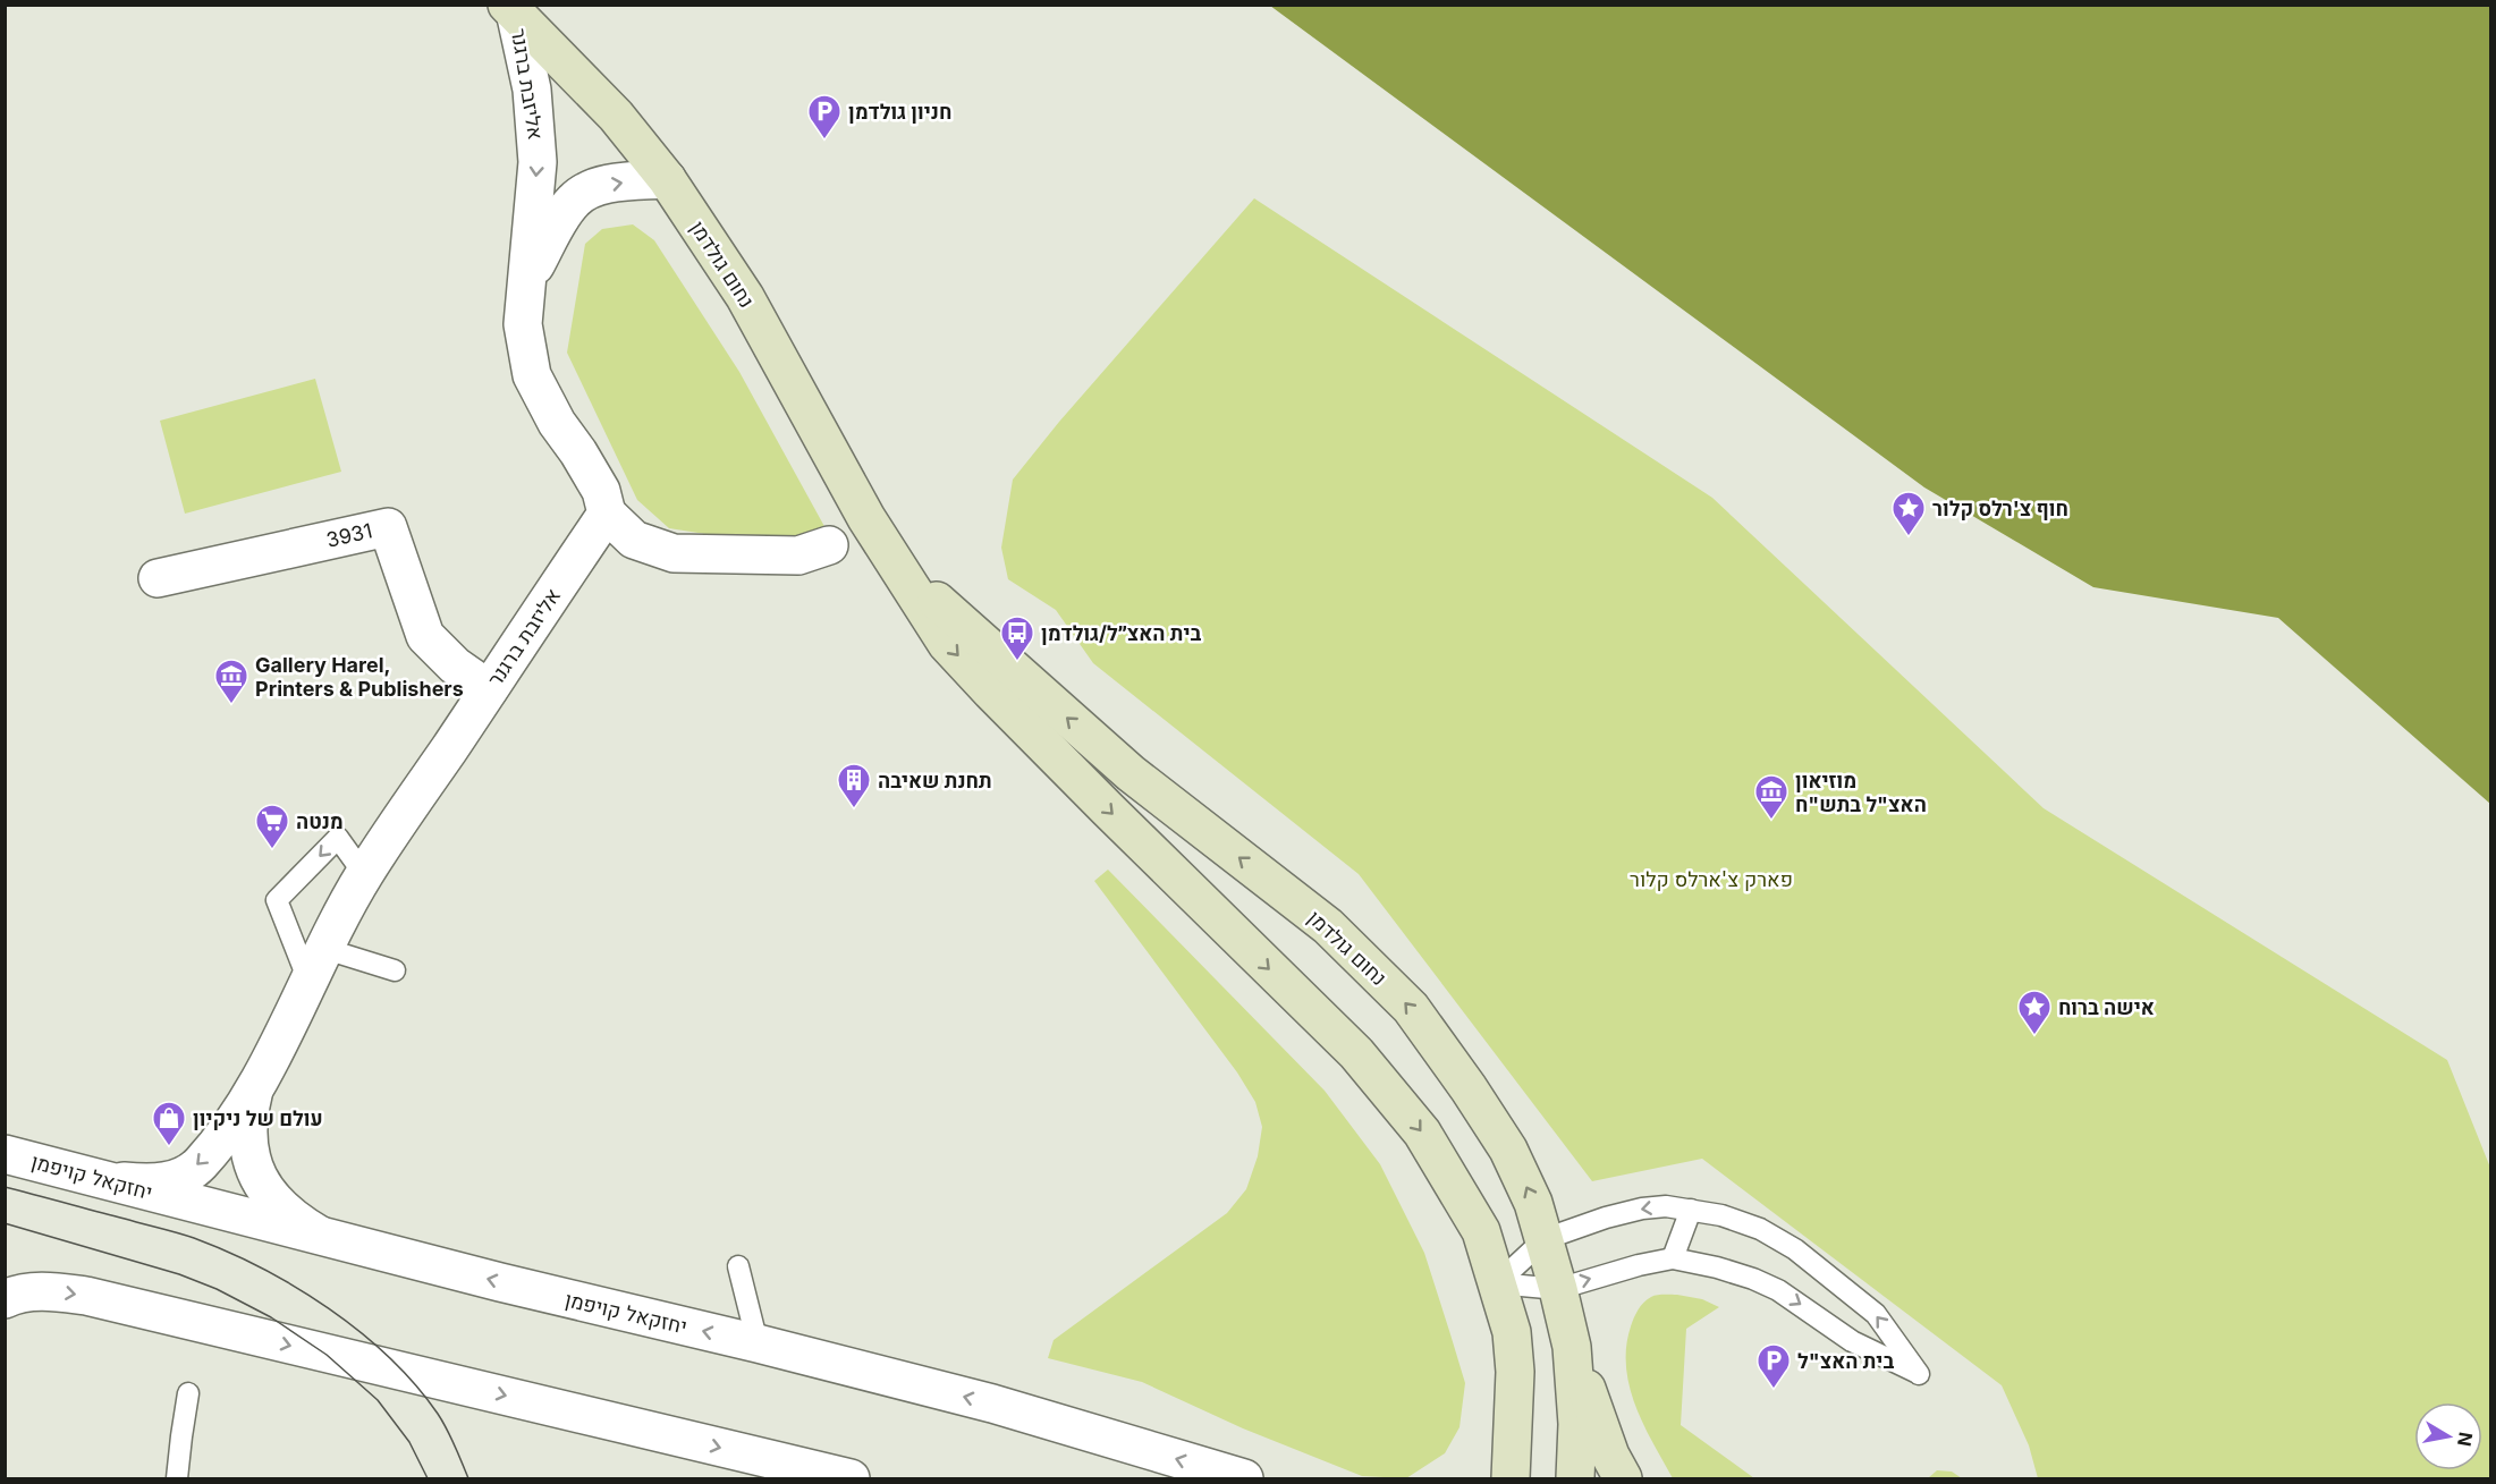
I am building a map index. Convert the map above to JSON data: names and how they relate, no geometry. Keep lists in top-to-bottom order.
{
  "streets": {
    "main road": ["נחום גולדמן"],
    "street": ["אליזבת ברגנר", "3931", "יחזקאל קויפמן"]
  },
  "crossings": [
    ["אליזבת ברגנר", "נחום גולדמן"],
    ["אליזבת ברגנר", "3931"],
    ["אליזבת ברגנר", "יחזקאל קויפמן"]
  ],
  "parks": ["פארק צ'ארלס קלור"],
  "places": {
    "parking": ["חניון גולדמן", "בית האצ\"ל"],
    "place": ["חוף צ'רלס קלור", "אישה ברוח"],
    "bus stop": ["בית האצ״ל/גולדמן"],
    "museum": ["Gallery Harel, Printers & Publishers", "מוזיאון האצ\"ל בתש\"ח"],
    "building": ["תחנת שאיבה"],
    "supermarket": ["מנטה"],
    "shop": ["עולם של ניקיון"]
  },
  "north": "right"
}
